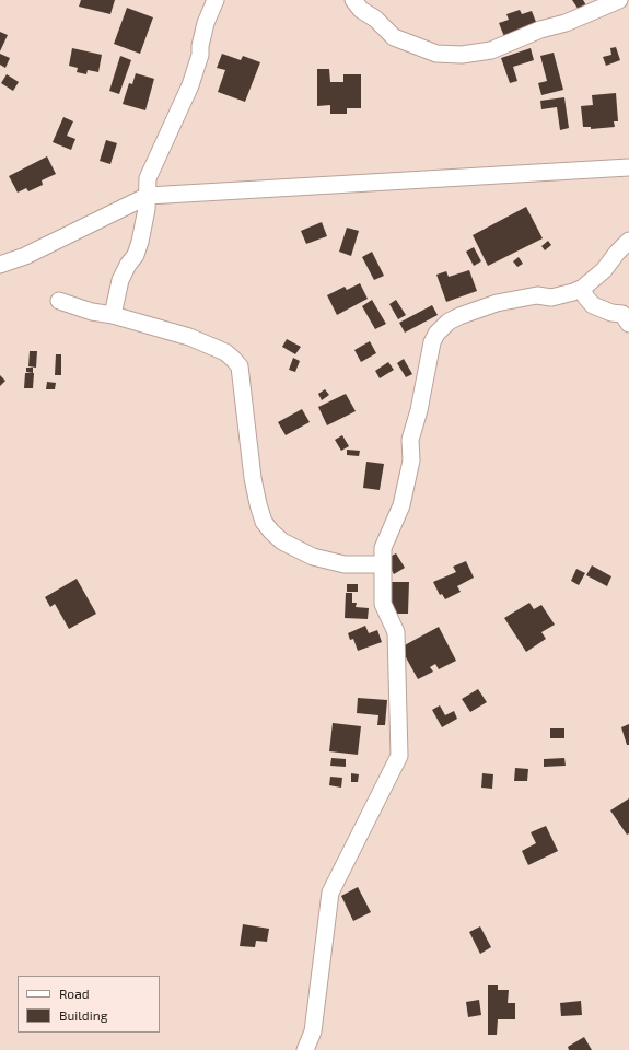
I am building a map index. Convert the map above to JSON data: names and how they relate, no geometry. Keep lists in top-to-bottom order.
{
  "legend": ["Road", "Building"]
}
